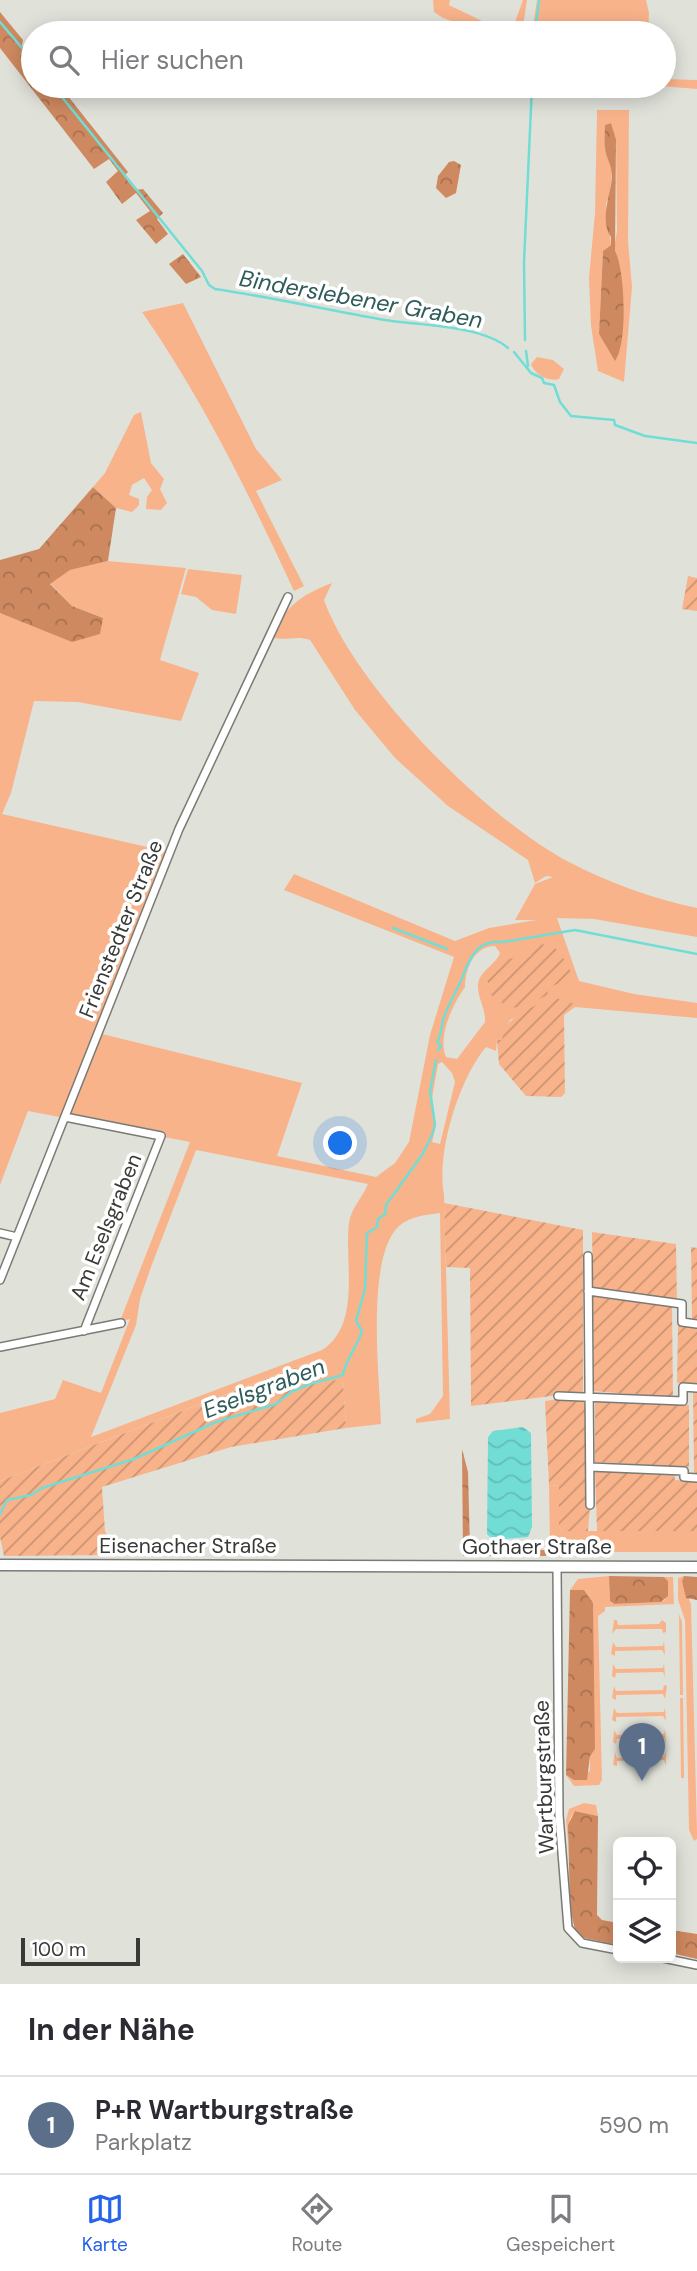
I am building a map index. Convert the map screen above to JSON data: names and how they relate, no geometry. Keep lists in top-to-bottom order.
{
  "streets": {
    "main road": ["Eisenacher Straße", "Gothaer Straße"],
    "street": ["Frienstedter Straße", "Am Eselsgraben", "Wartburgstraße"]
  },
  "crossings": [
    ["Frienstedter Straße", "Am Eselsgraben"],
    ["Eisenacher Straße", "Gothaer Straße"],
    ["Gothaer Straße", "Wartburgstraße"]
  ],
  "water": ["Binderslebener Graben", "Eselsgraben"],
  "scale_bar": "100 m",
  "page": {
    "search": "Hier suchen",
    "pins": "1",
    "scale": "100 m",
    "heading": "In der Nähe",
    "list": [
      {
        "mark": "1",
        "name": "P+R Wartburgstraße",
        "note": "Parkplatz",
        "value": "590 m"
      }
    ],
    "nav": ["Karte", "Route", "Gespeichert"]
  }
}
